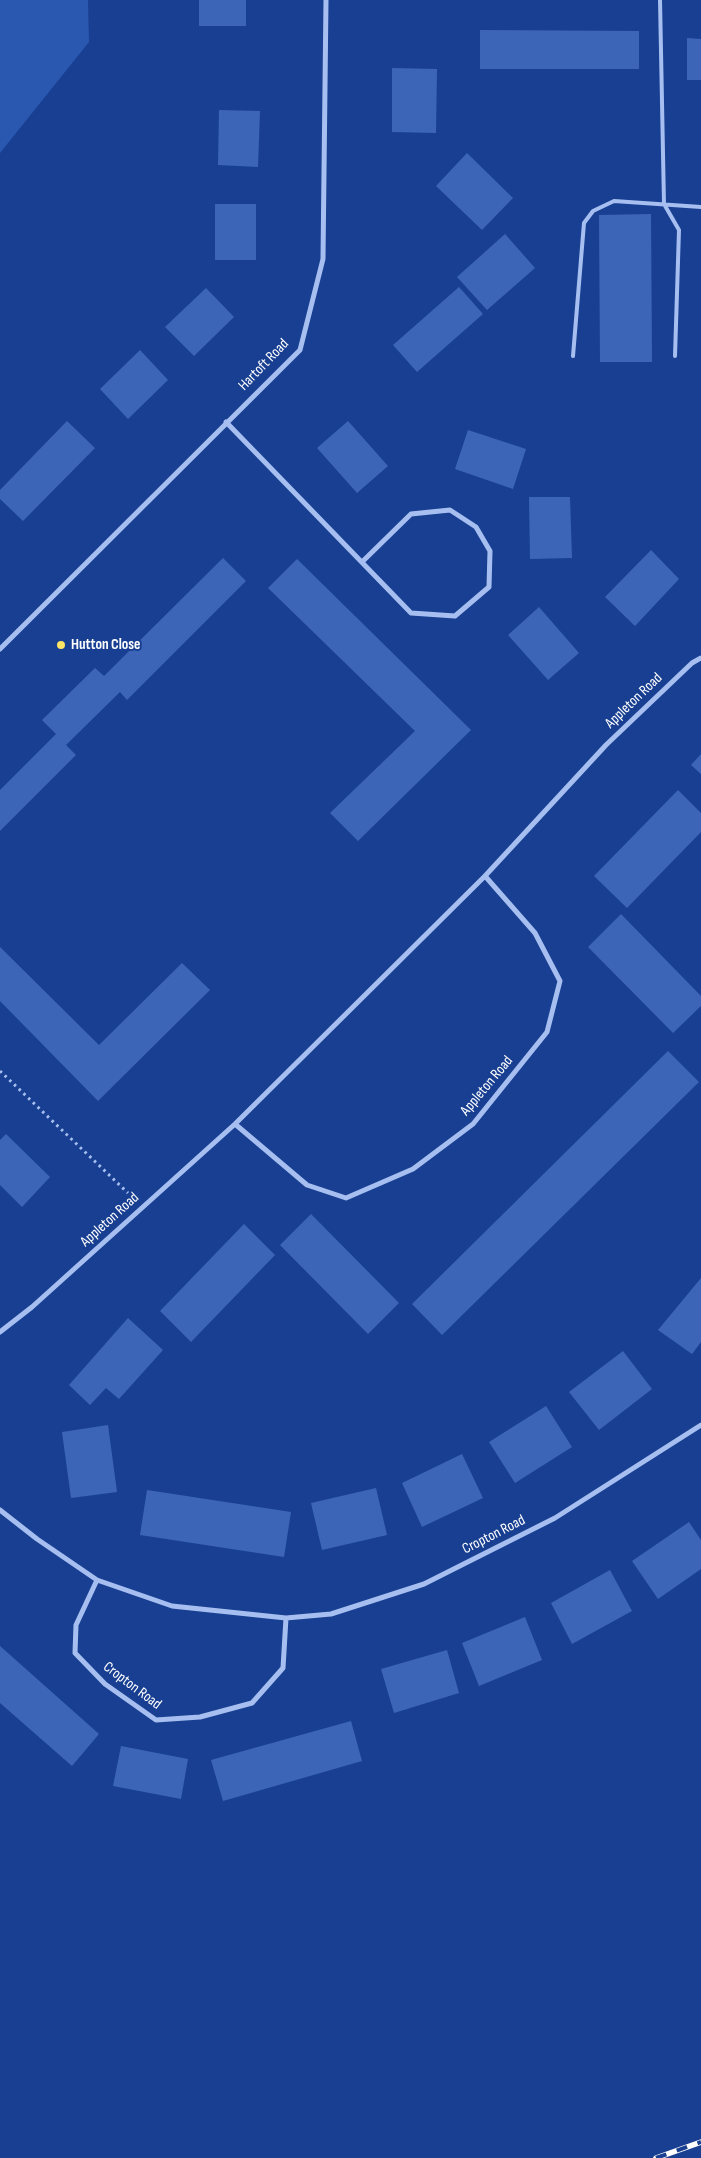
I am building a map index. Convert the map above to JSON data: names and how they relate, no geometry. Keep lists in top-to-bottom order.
{
  "streets": {
    "street": ["Hartoft Road", "Appleton Road", "Cropton Road"]
  },
  "places": ["Hutton Close"]
}
